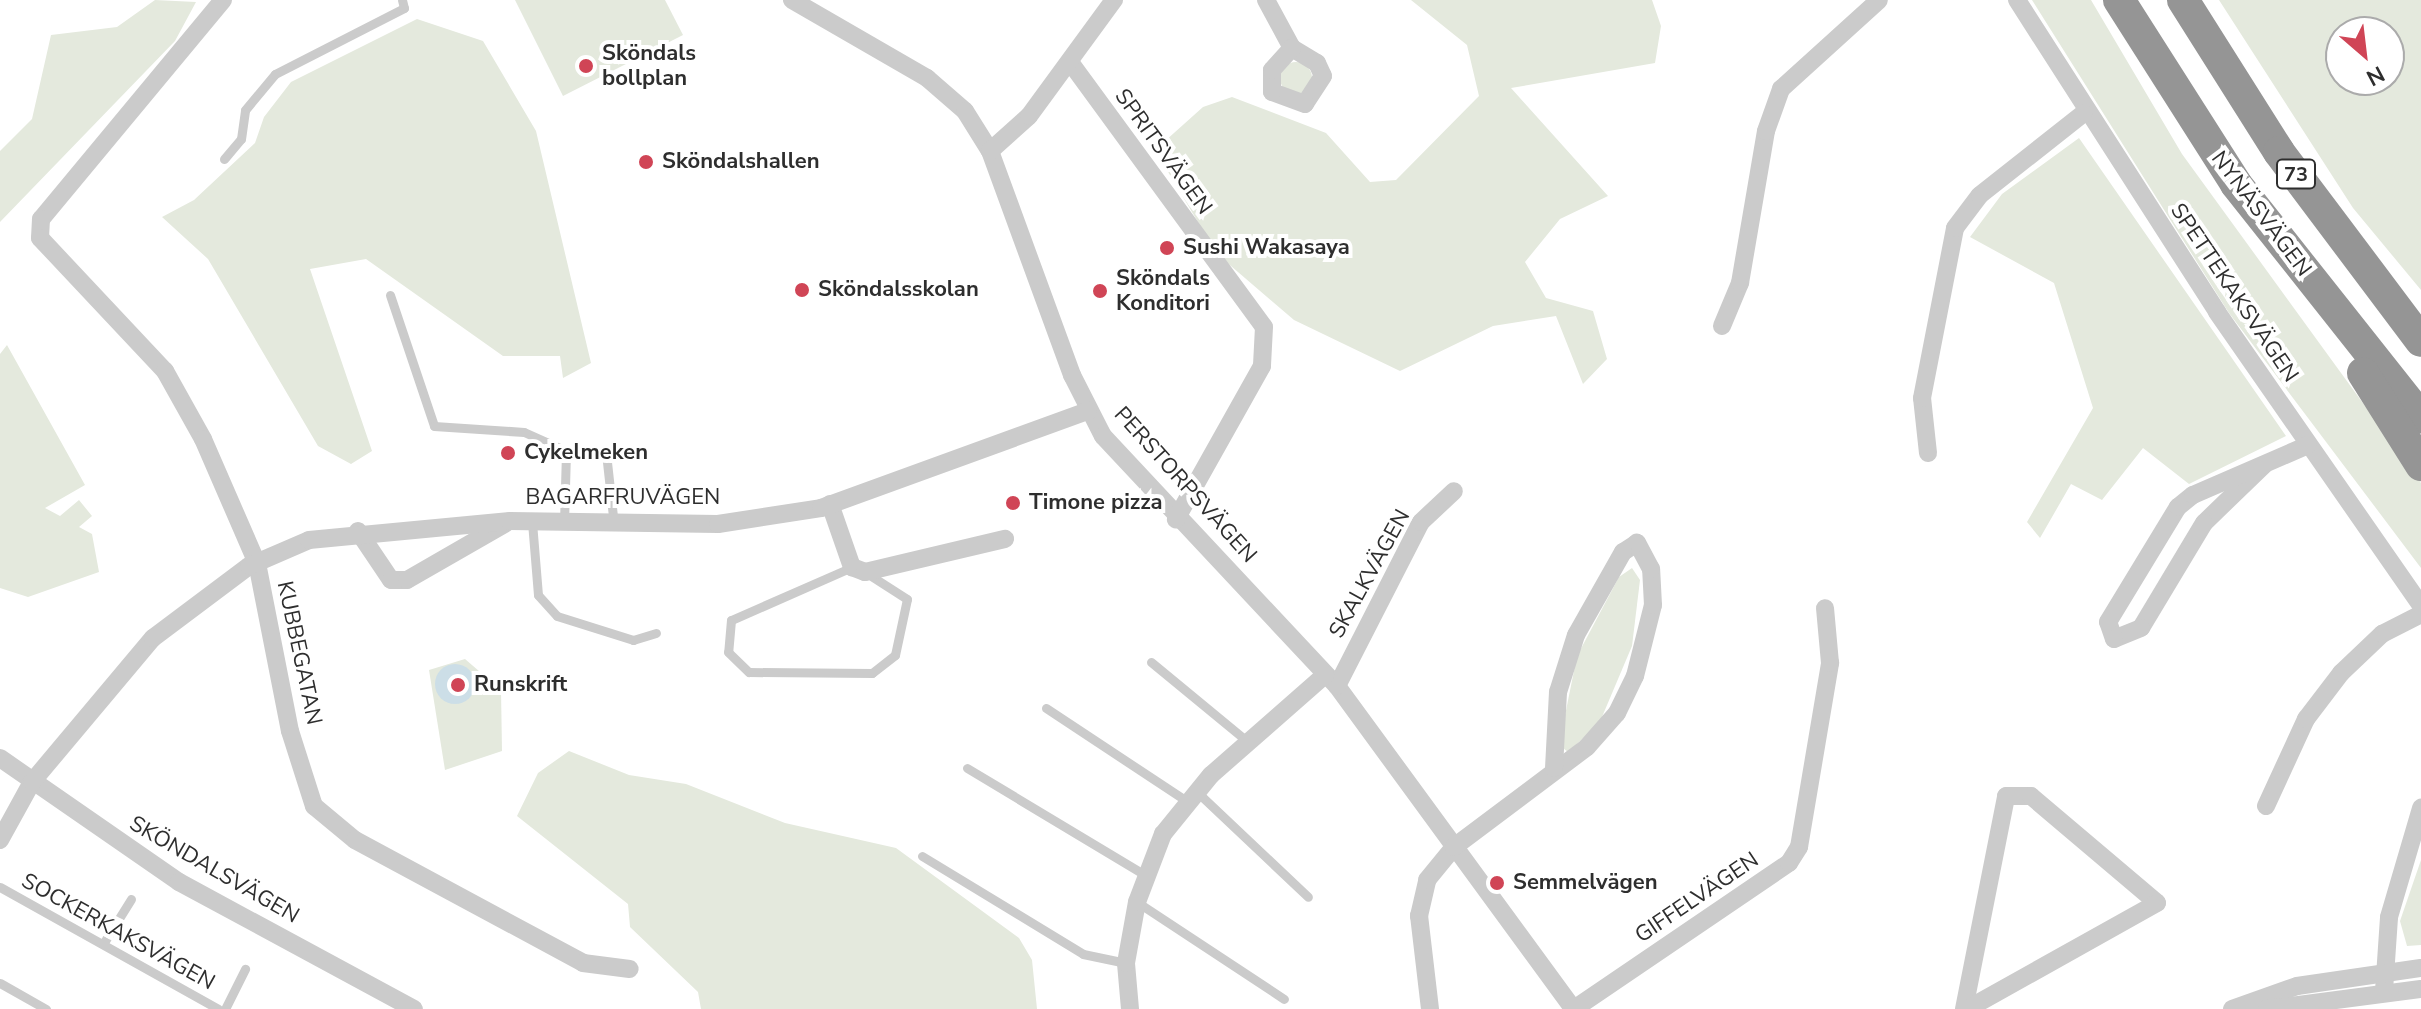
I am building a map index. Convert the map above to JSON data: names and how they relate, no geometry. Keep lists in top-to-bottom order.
{
  "streets": {
    "highway": ["73", "NYNÄSVÄGEN"],
    "street": [
      "SPRITSVÄGEN",
      "SPETTEKAKSVÄGEN",
      "PERSTORPSVÄGEN",
      "BAGARFRUVÄGEN",
      "SKALKVÄGEN",
      "KUBBEGATAN",
      "SKÖNDALSVÄGEN",
      "GIFFELVÄGEN"
    ],
    "lane": ["SOCKERKAKSVÄGEN"]
  },
  "crossings": [
    ["SPRITSVÄGEN", "PERSTORPSVÄGEN"],
    ["PERSTORPSVÄGEN", "BAGARFRUVÄGEN"],
    ["PERSTORPSVÄGEN", "SKALKVÄGEN"],
    ["PERSTORPSVÄGEN", "GIFFELVÄGEN"],
    ["BAGARFRUVÄGEN", "KUBBEGATAN"],
    ["BAGARFRUVÄGEN", "SKÖNDALSVÄGEN"]
  ],
  "places": [
    "Sköndals bollplan",
    "Sköndalshallen",
    "Sushi Wakasaya",
    "Sköndalsskolan",
    "Sköndals Konditori",
    "Cykelmeken",
    "Timone pizza",
    "Runskrift",
    "Semmelvägen"
  ],
  "north": "bottom right"
}
